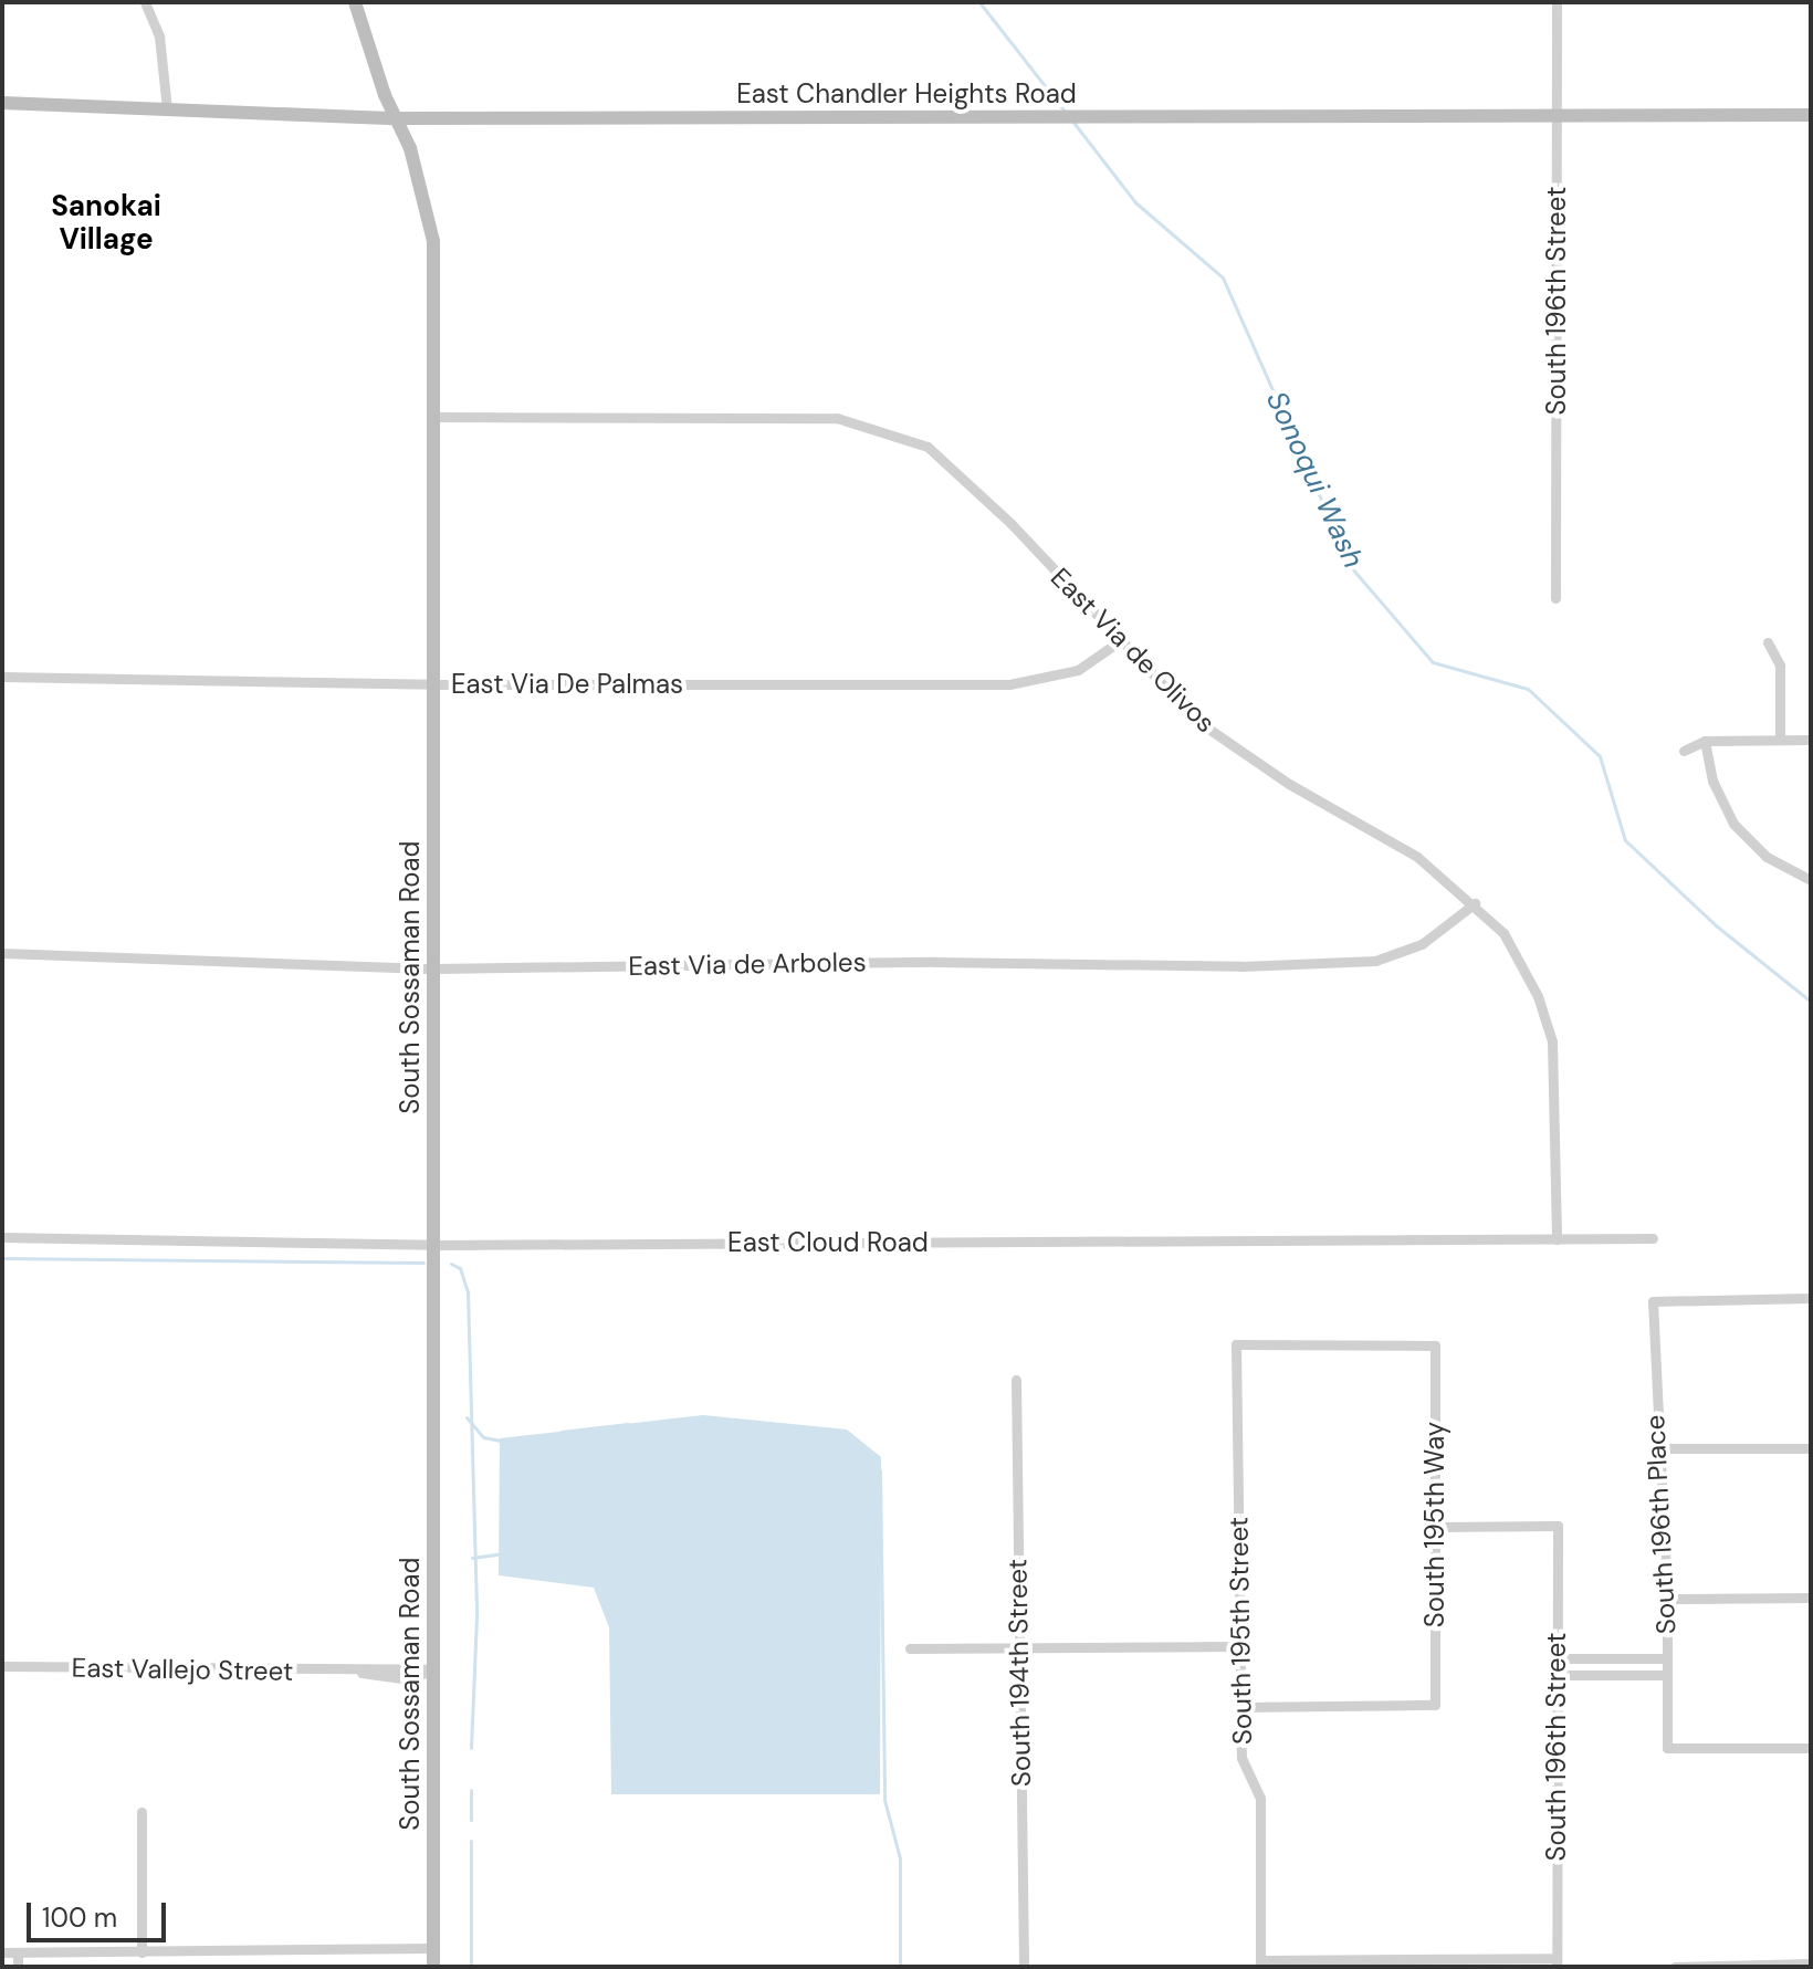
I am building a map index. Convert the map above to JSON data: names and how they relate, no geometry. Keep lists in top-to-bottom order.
{
  "streets": {
    "main road": ["East Chandler Heights Road", "South Sossaman Road"],
    "street": [
      "South 196th Street",
      "East Via de Olivos",
      "East Via De Palmas",
      "East Via de Arboles",
      "East Cloud Road",
      "South 195th Way",
      "South 196th Place",
      "South 195th Street",
      "East Vallejo Street",
      "South 194th Street"
    ]
  },
  "crossings": [
    ["East Chandler Heights Road", "South 196th Street"],
    ["East Chandler Heights Road", "South Sossaman Road"],
    ["South 196th Street", "South 195th Way"],
    ["East Via de Olivos", "East Via De Palmas"],
    ["East Via de Olivos", "East Via de Arboles"],
    ["East Via de Olivos", "South Sossaman Road"],
    ["East Via de Olivos", "East Cloud Road"],
    ["East Via De Palmas", "South Sossaman Road"],
    ["East Via de Arboles", "South Sossaman Road"],
    ["South Sossaman Road", "East Cloud Road"],
    ["South Sossaman Road", "East Vallejo Street"],
    ["South 195th Way", "South 195th Street"]
  ],
  "districts": ["Sanokai Village"],
  "water": ["Sonoqui Wash"],
  "scale_bar": "100 m"
}
